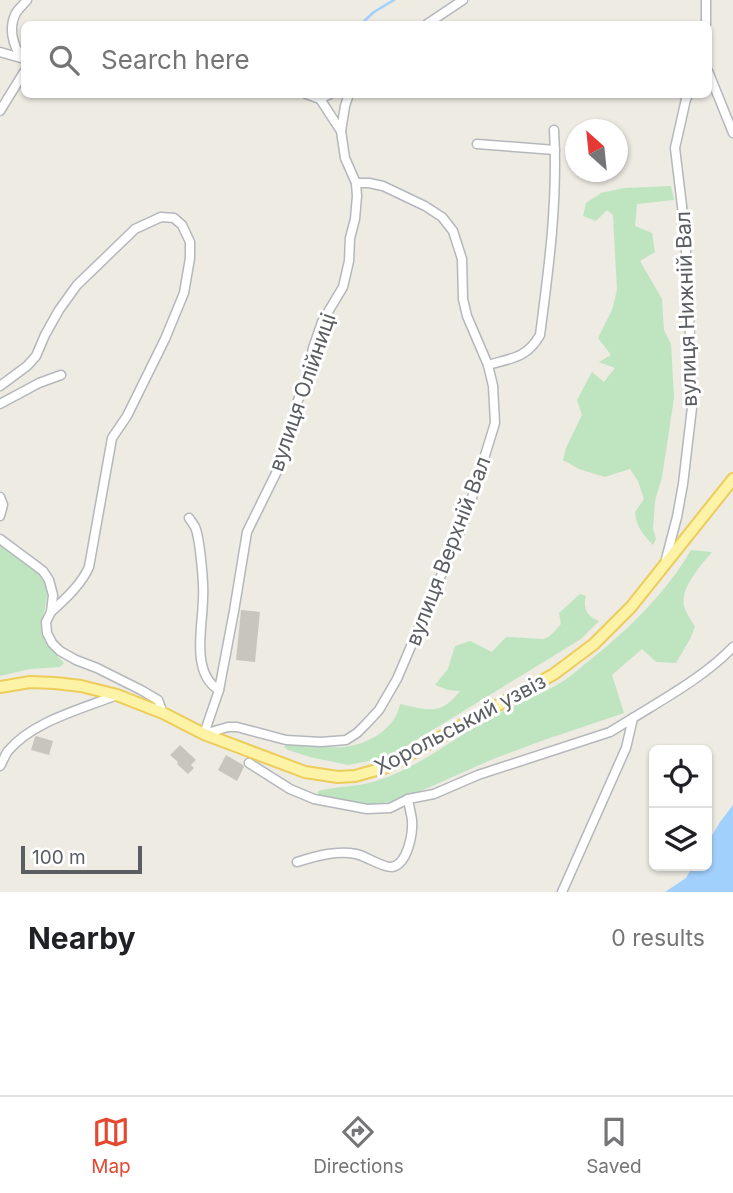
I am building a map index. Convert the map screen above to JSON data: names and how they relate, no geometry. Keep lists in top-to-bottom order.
{
  "streets": {
    "main road": ["Хорольський узвіз"],
    "street": ["вулиця Нижній Вал", "вулиця Олійниці", "вулиця Верхній Вал"]
  },
  "crossings": [
    ["вулиця Нижній Вал", "Хорольський узвіз"],
    ["вулиця Олійниці", "вулиця Верхній Вал"],
    ["вулиця Олійниці", "Хорольський узвіз"],
    ["вулиця Верхній Вал", "Хорольський узвіз"]
  ],
  "scale_bar": "100 m",
  "north": "top left",
  "page": {
    "search": "Search here",
    "scale": "100 m",
    "heading": ["Nearby", "0 results"],
    "nav": ["Map", "Directions", "Saved"]
  }
}
